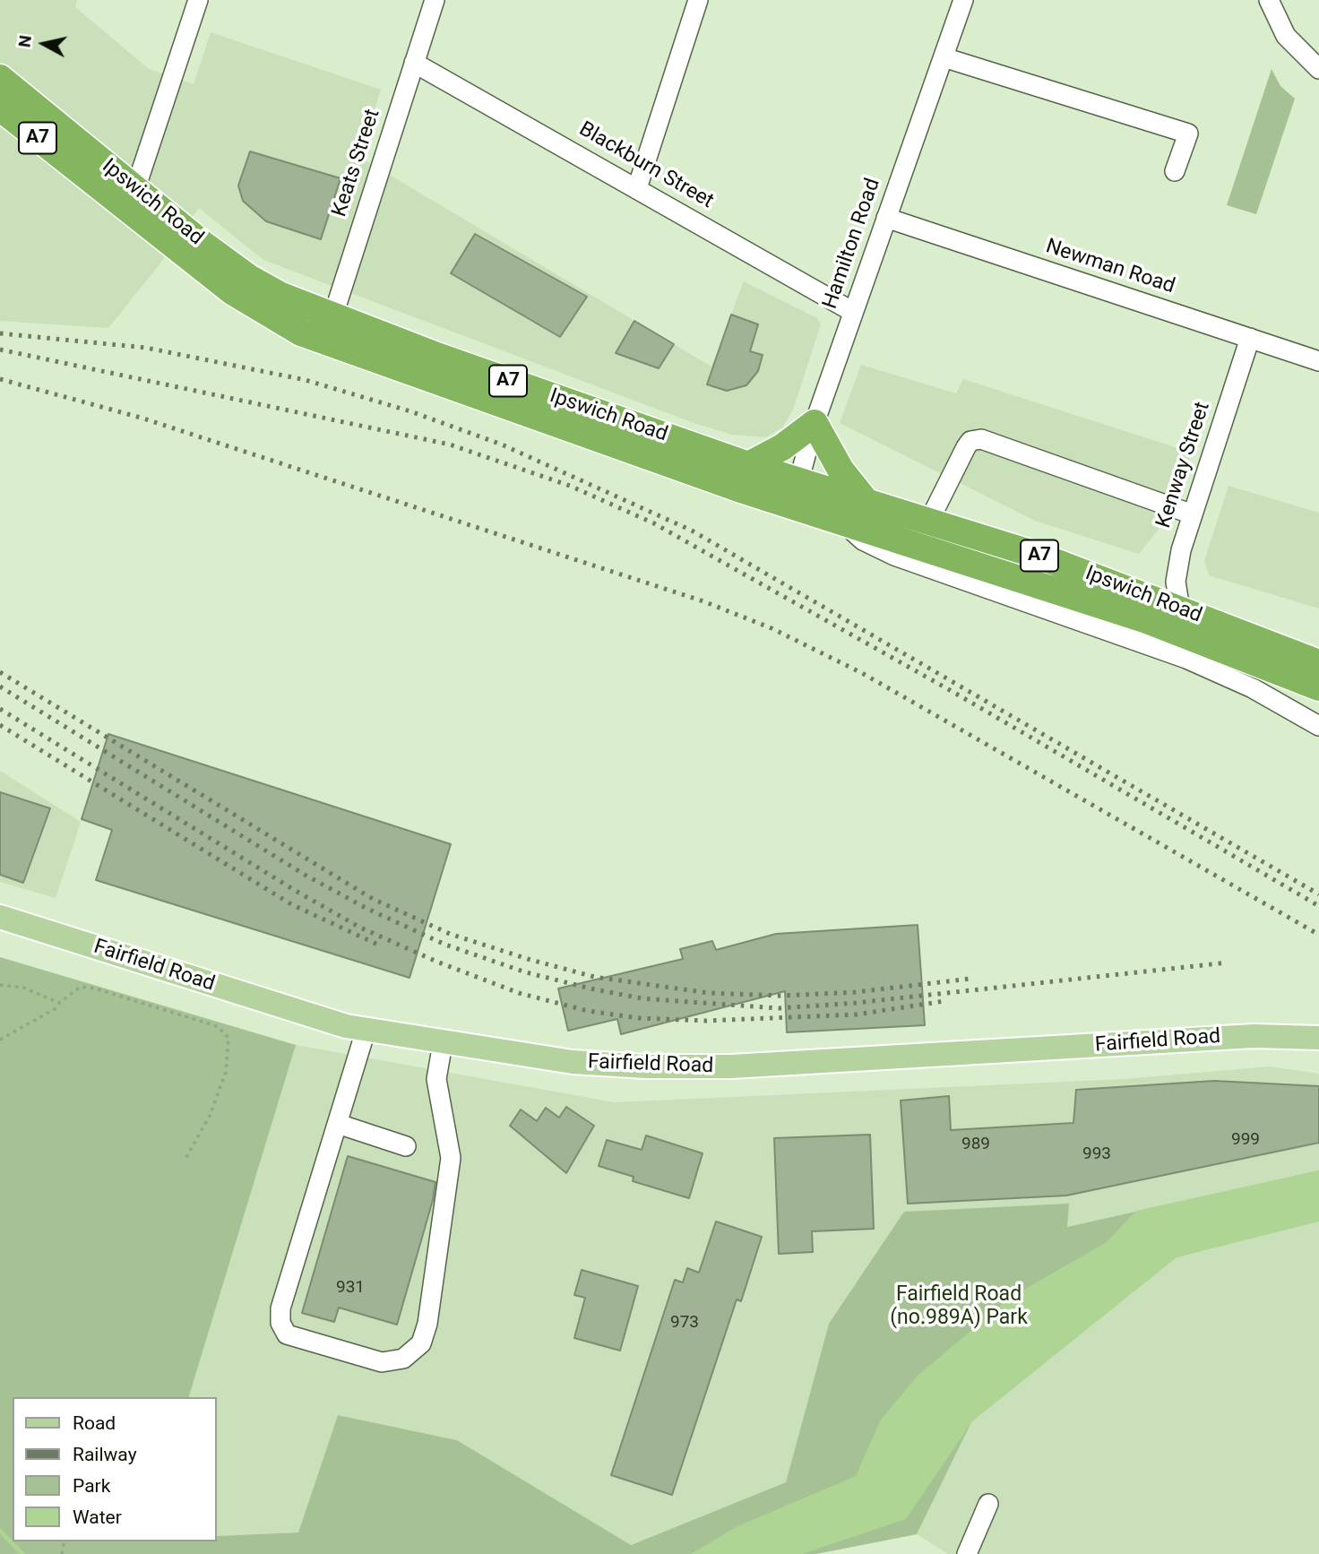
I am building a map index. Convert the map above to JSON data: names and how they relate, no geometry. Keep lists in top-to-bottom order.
{
  "streets": {
    "highway": ["A7", "Ipswich Road"],
    "main road": ["Fairfield Road"],
    "street": [
      "Keats Street",
      "Blackburn Street",
      "Hamilton Road",
      "Newman Road",
      "Kenway Street"
    ]
  },
  "crossings": [
    ["A7", "Ipswich Road"],
    ["Keats Street", "Blackburn Street"],
    ["Keats Street", "Ipswich Road"],
    ["Blackburn Street", "Hamilton Road"],
    ["Ipswich Road", "Hamilton Road"],
    ["Ipswich Road", "Kenway Street"],
    ["Hamilton Road", "Newman Road"],
    ["Newman Road", "Kenway Street"]
  ],
  "parks": ["Fairfield Road (no.989A) Park"],
  "house_numbers": [
    "999",
    "989",
    "993",
    "931",
    "973"
  ],
  "legend": [
    "Road",
    "Railway",
    "Park",
    "Water"
  ],
  "north": "left"
}
